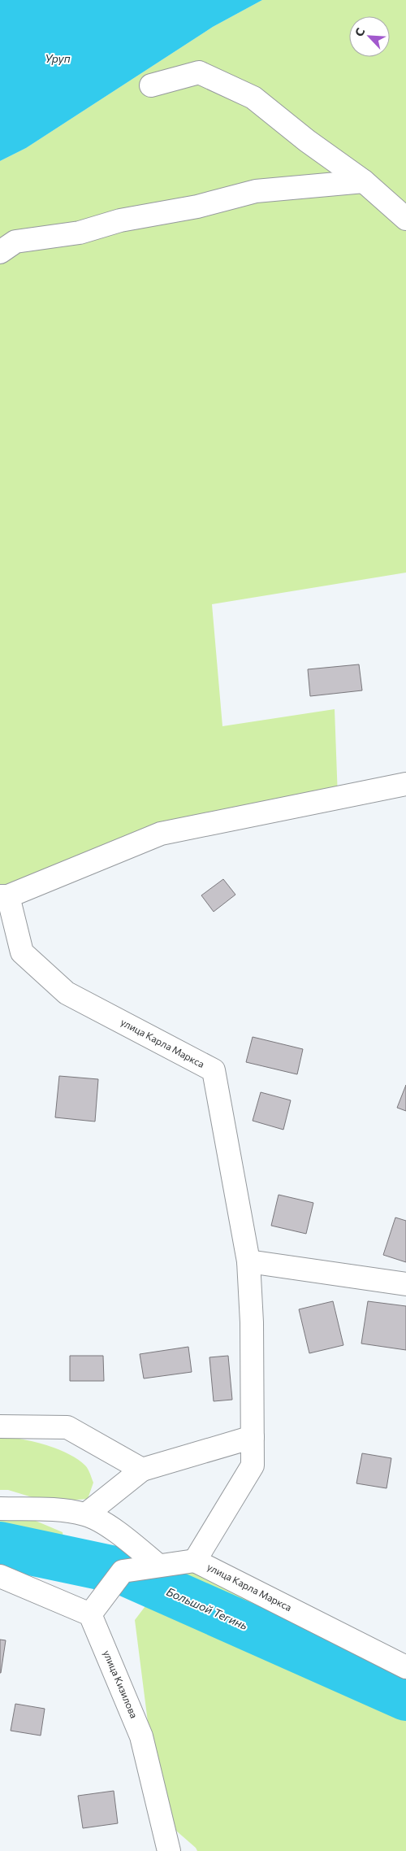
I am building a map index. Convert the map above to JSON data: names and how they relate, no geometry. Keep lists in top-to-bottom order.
{
  "streets": {
    "street": ["улица Карла Маркса", "улица Кизилова"]
  },
  "water": ["Уруп", "Большой Тегинь"],
  "north": "top left"
}
